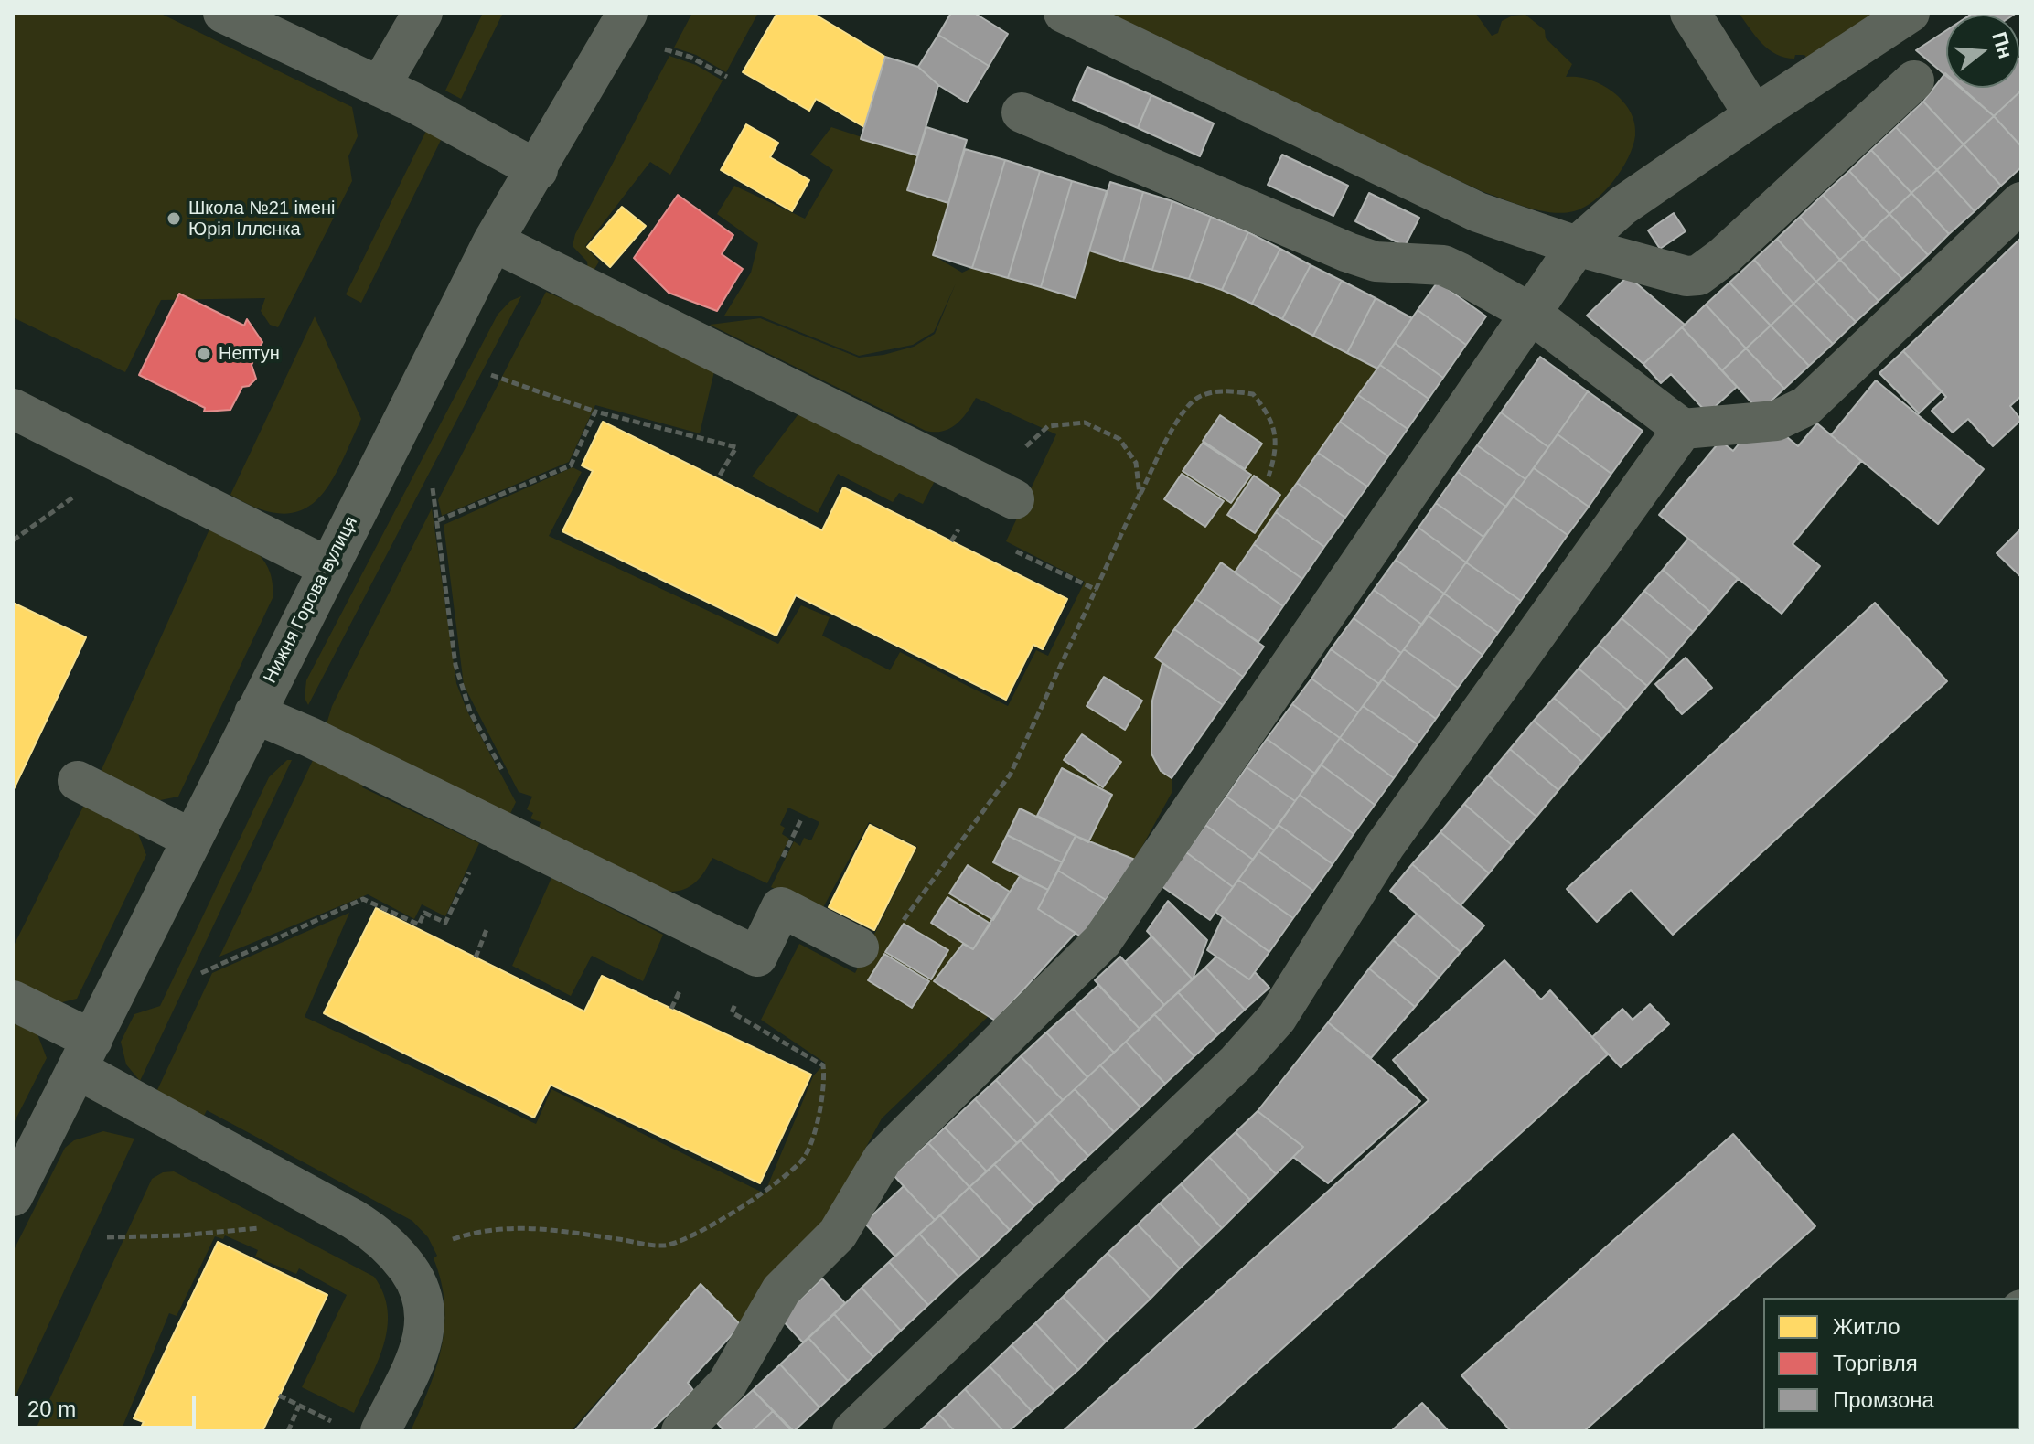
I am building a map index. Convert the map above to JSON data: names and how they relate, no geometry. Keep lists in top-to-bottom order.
{
  "streets": {
    "street": ["Нижня Горова вулиця"]
  },
  "places": ["Школа №21 імені Юрія Іллєнка", "Нептун"],
  "legend": ["Житло", "Торгівля", "Промзона"],
  "scale_bar": "20 m",
  "north": "right"
}
